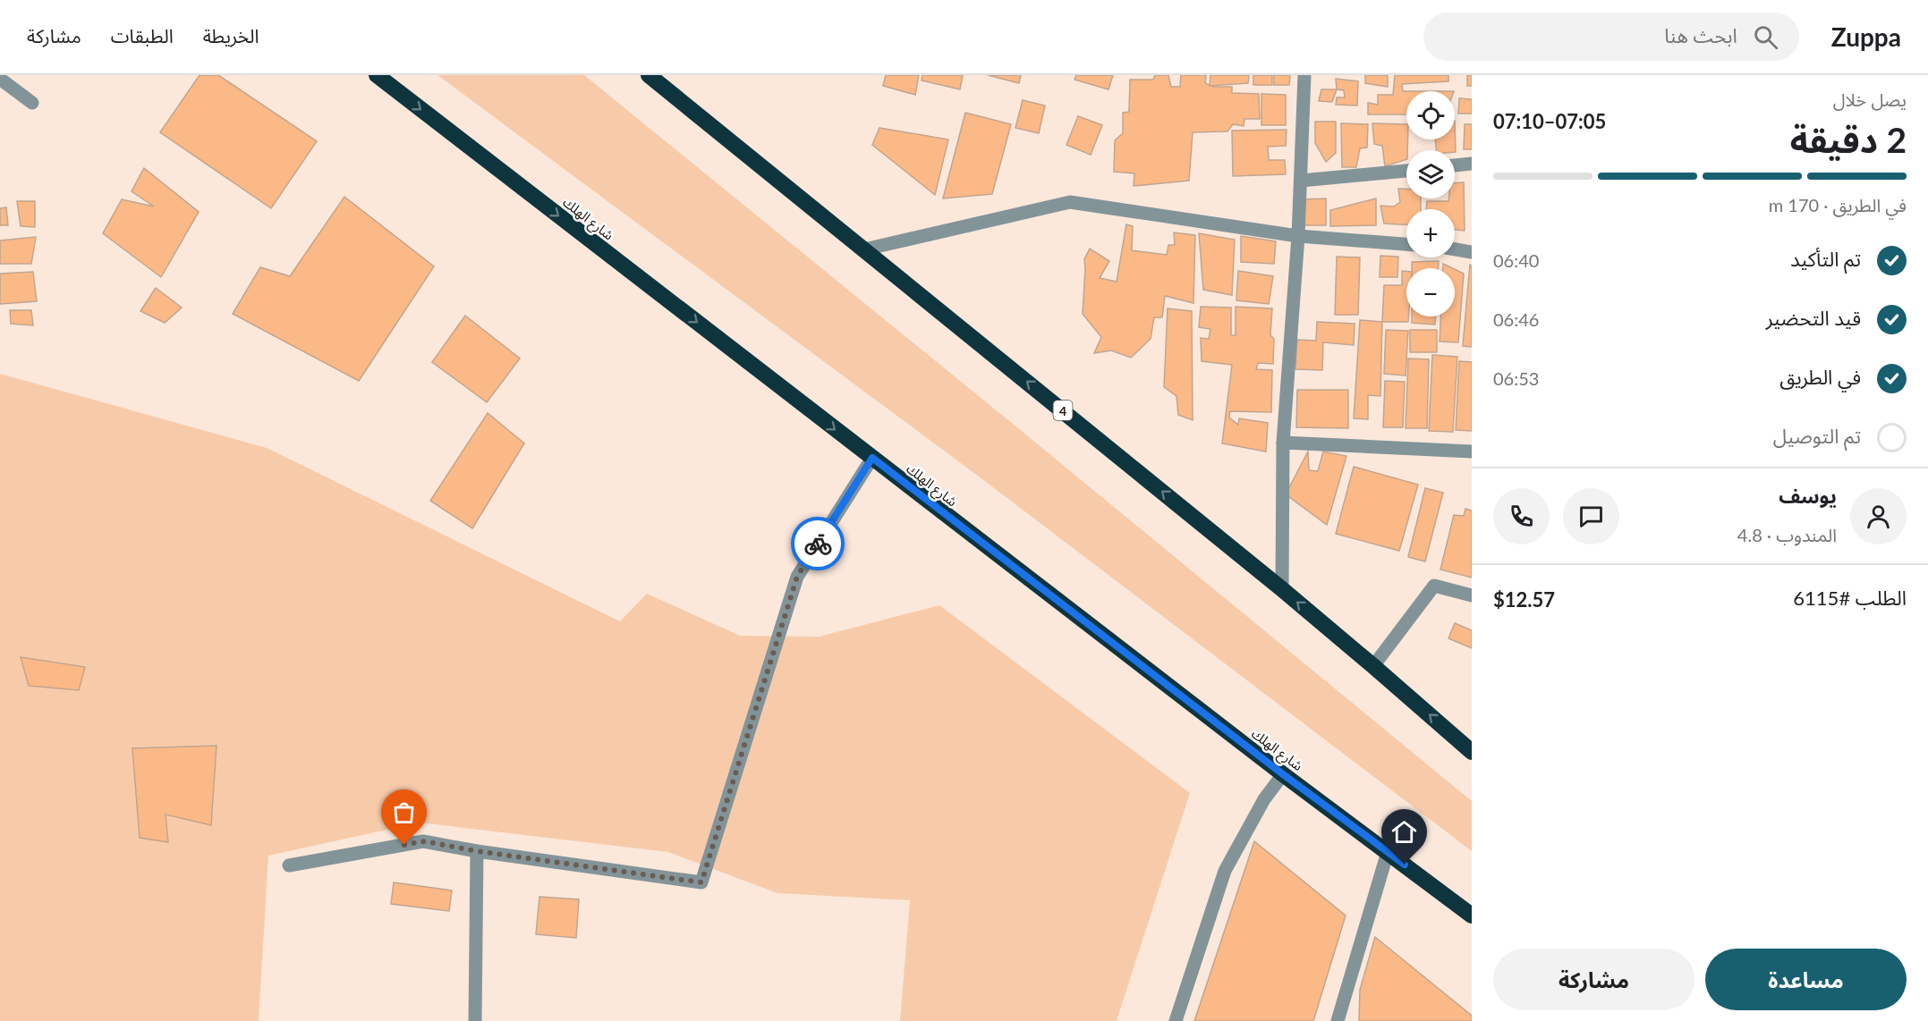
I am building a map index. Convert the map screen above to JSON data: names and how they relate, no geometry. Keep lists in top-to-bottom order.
{
  "streets": {
    "highway": ["شارع الهلك", "4"]
  },
  "one_way": ["شارع الهلك"],
  "page": {
    "header": "Zuppa",
    "search": "ابحث هنا",
    "nav": ["الخريطة", "الطبقات", "مشاركة"],
    "heading": ["2 دقيقة", "يصل خلال", "07:05–07:10"],
    "panel": [
      "يوسف",
      "المندوب · 4.8",
      "الطلب #6115",
      "$12.57"
    ],
    "map_buttons": ["+", "−"],
    "bar": "في الطريق · 170 m",
    "list": [
      ["تم التأكيد", "06:40"],
      ["قيد التحضير", "06:46"],
      ["في الطريق", "06:53"],
      "تم التوصيل"
    ],
    "buttons": ["مساعدة", "مشاركة"]
  }
}
